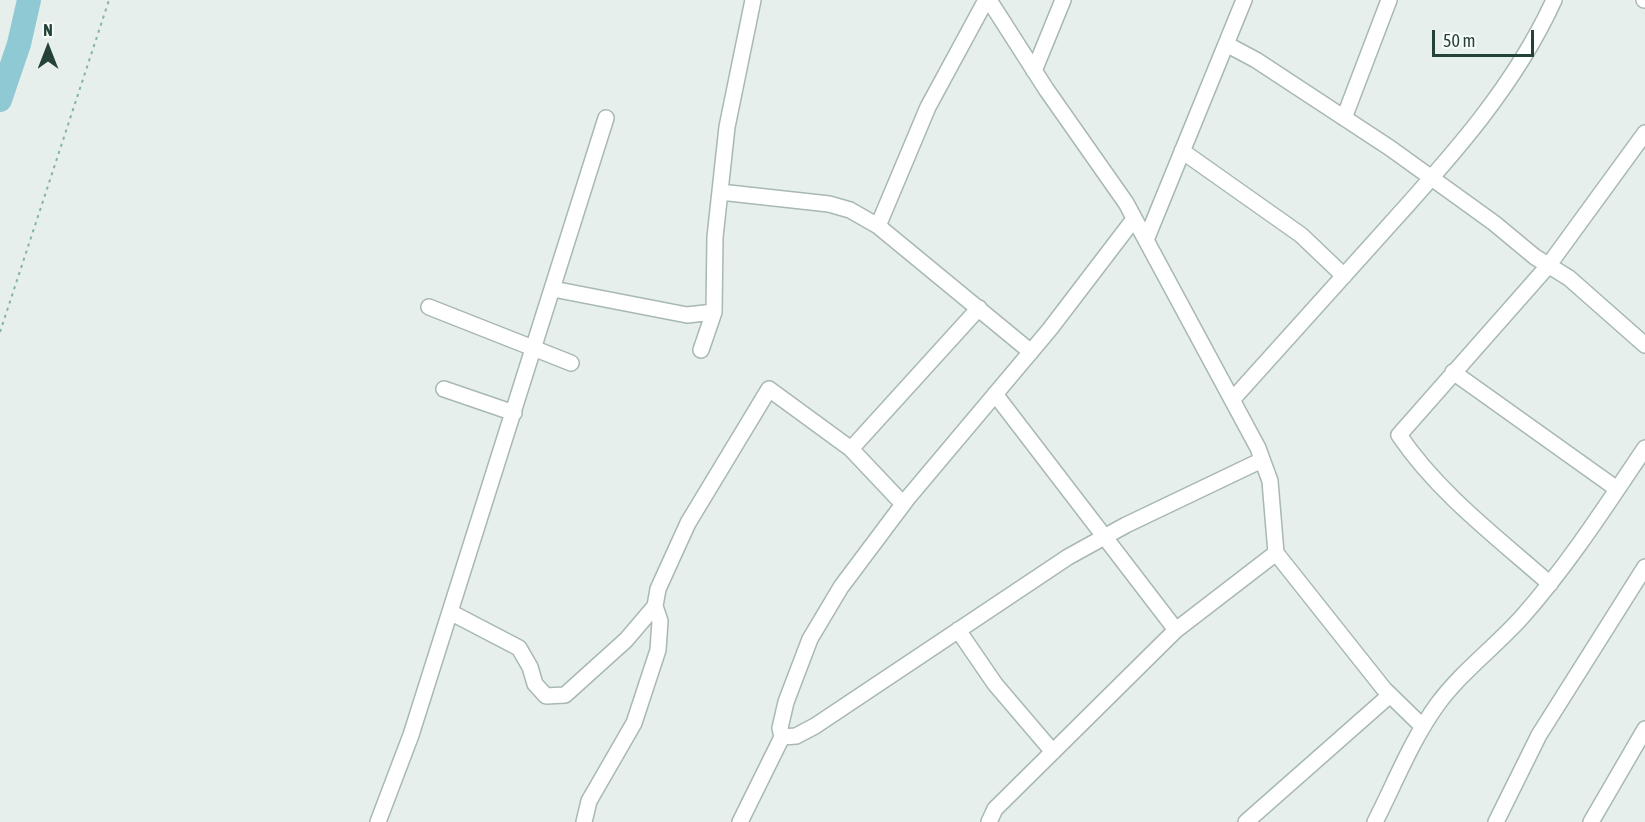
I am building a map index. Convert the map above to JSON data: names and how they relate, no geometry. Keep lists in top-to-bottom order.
{
  "scale_bar": "50 m",
  "north": "top"
}
